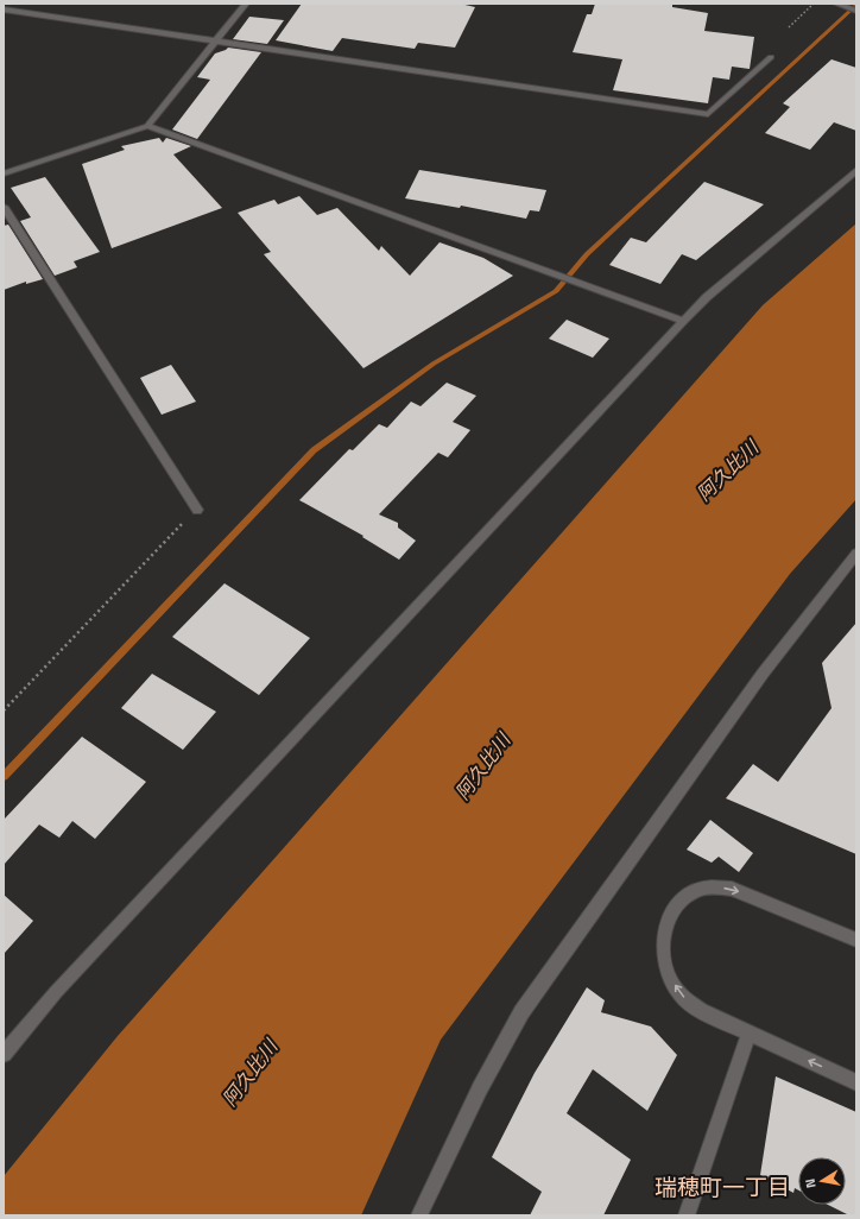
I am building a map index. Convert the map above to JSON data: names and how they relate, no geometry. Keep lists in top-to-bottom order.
{
  "districts": ["瑞穂町一丁目"],
  "water": ["阿久比川"],
  "north": "left"
}
